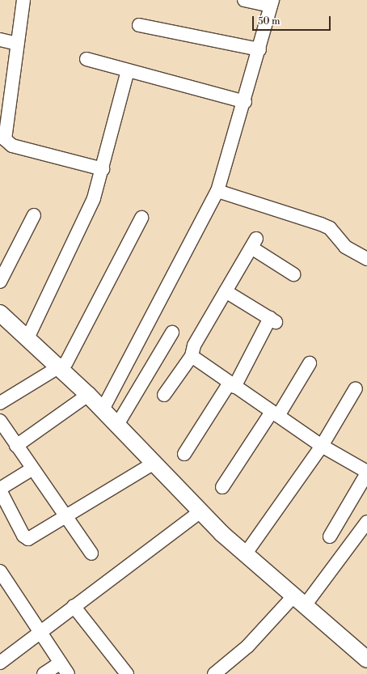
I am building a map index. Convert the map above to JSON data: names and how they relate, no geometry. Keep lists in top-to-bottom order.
{
  "scale_bar": "50 m"
}
